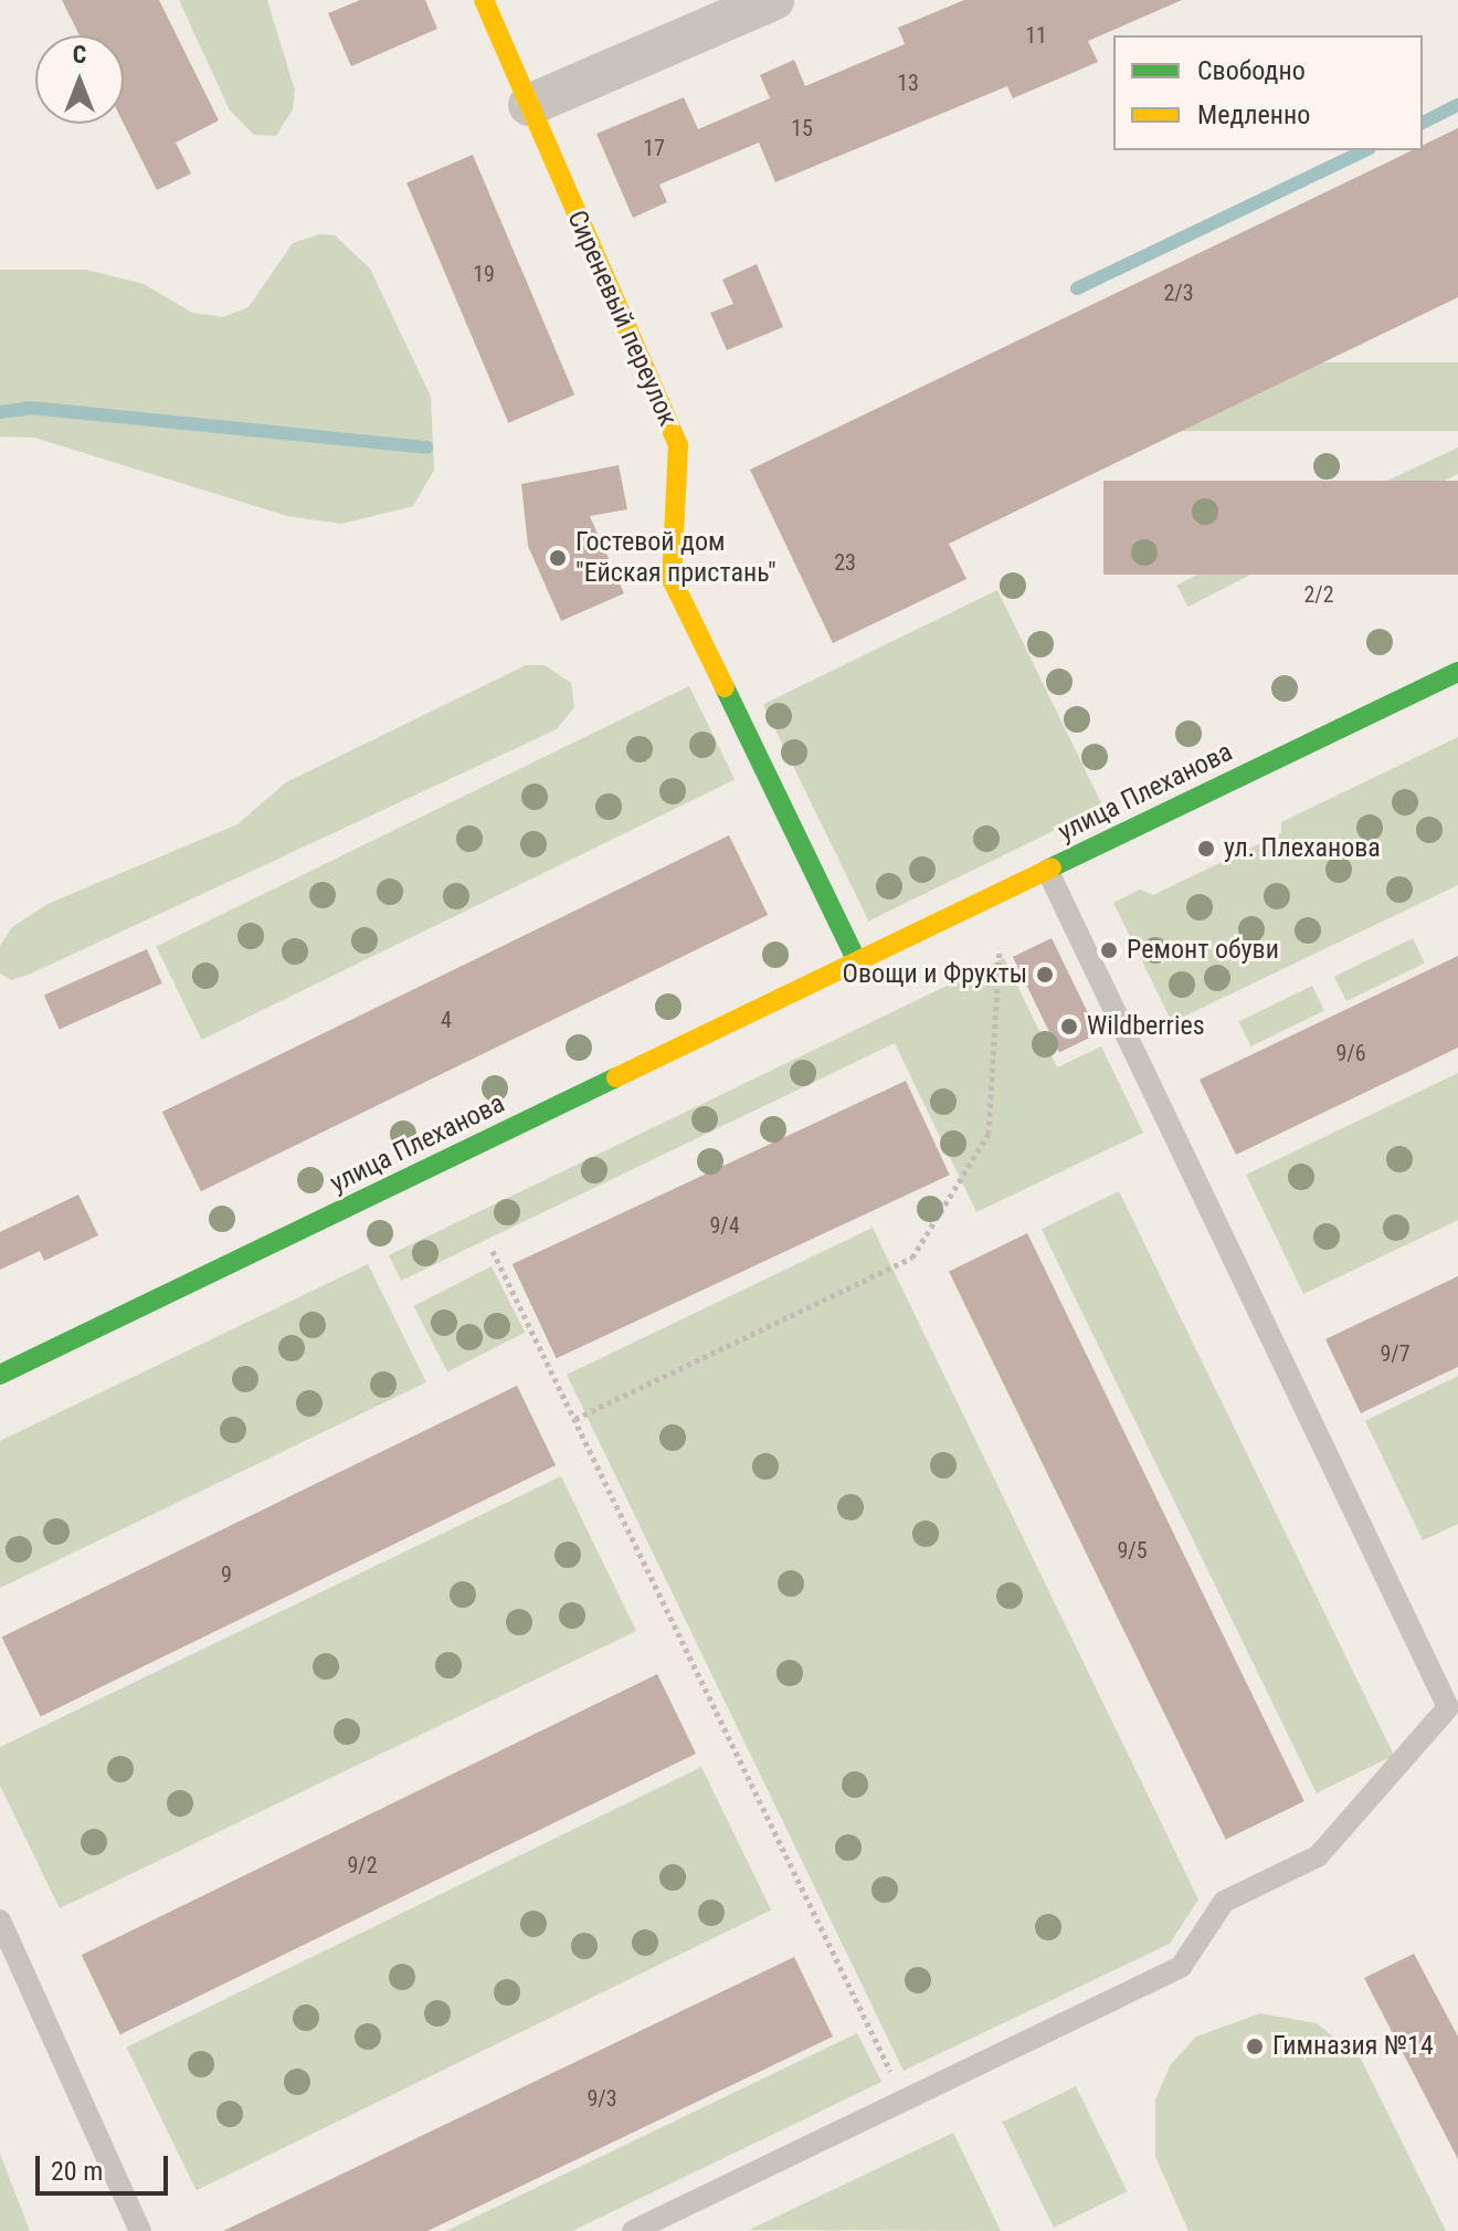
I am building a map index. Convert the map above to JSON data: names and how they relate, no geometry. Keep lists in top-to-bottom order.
{
  "streets": {
    "street": ["Сиреневый переулок", "улица Плеханова"]
  },
  "crossings": [
    ["Сиреневый переулок", "улица Плеханова"]
  ],
  "places": [
    "Гостевой дом \"Ейская пристань\"",
    "ул. Плеханова",
    "Ремонт обуви",
    "Овощи и Фрукты",
    "Wildberries",
    "Гимназия №14"
  ],
  "house_numbers": [
    "11",
    "13",
    "15",
    "17",
    "19",
    "2/3",
    "23",
    "2/2",
    "4",
    "9/6",
    "9/4",
    "9/7",
    "9/5",
    "9",
    "9/2",
    "9/3"
  ],
  "legend": ["Свободно", "Медленно"],
  "scale_bar": "20 m",
  "north": "top"
}
